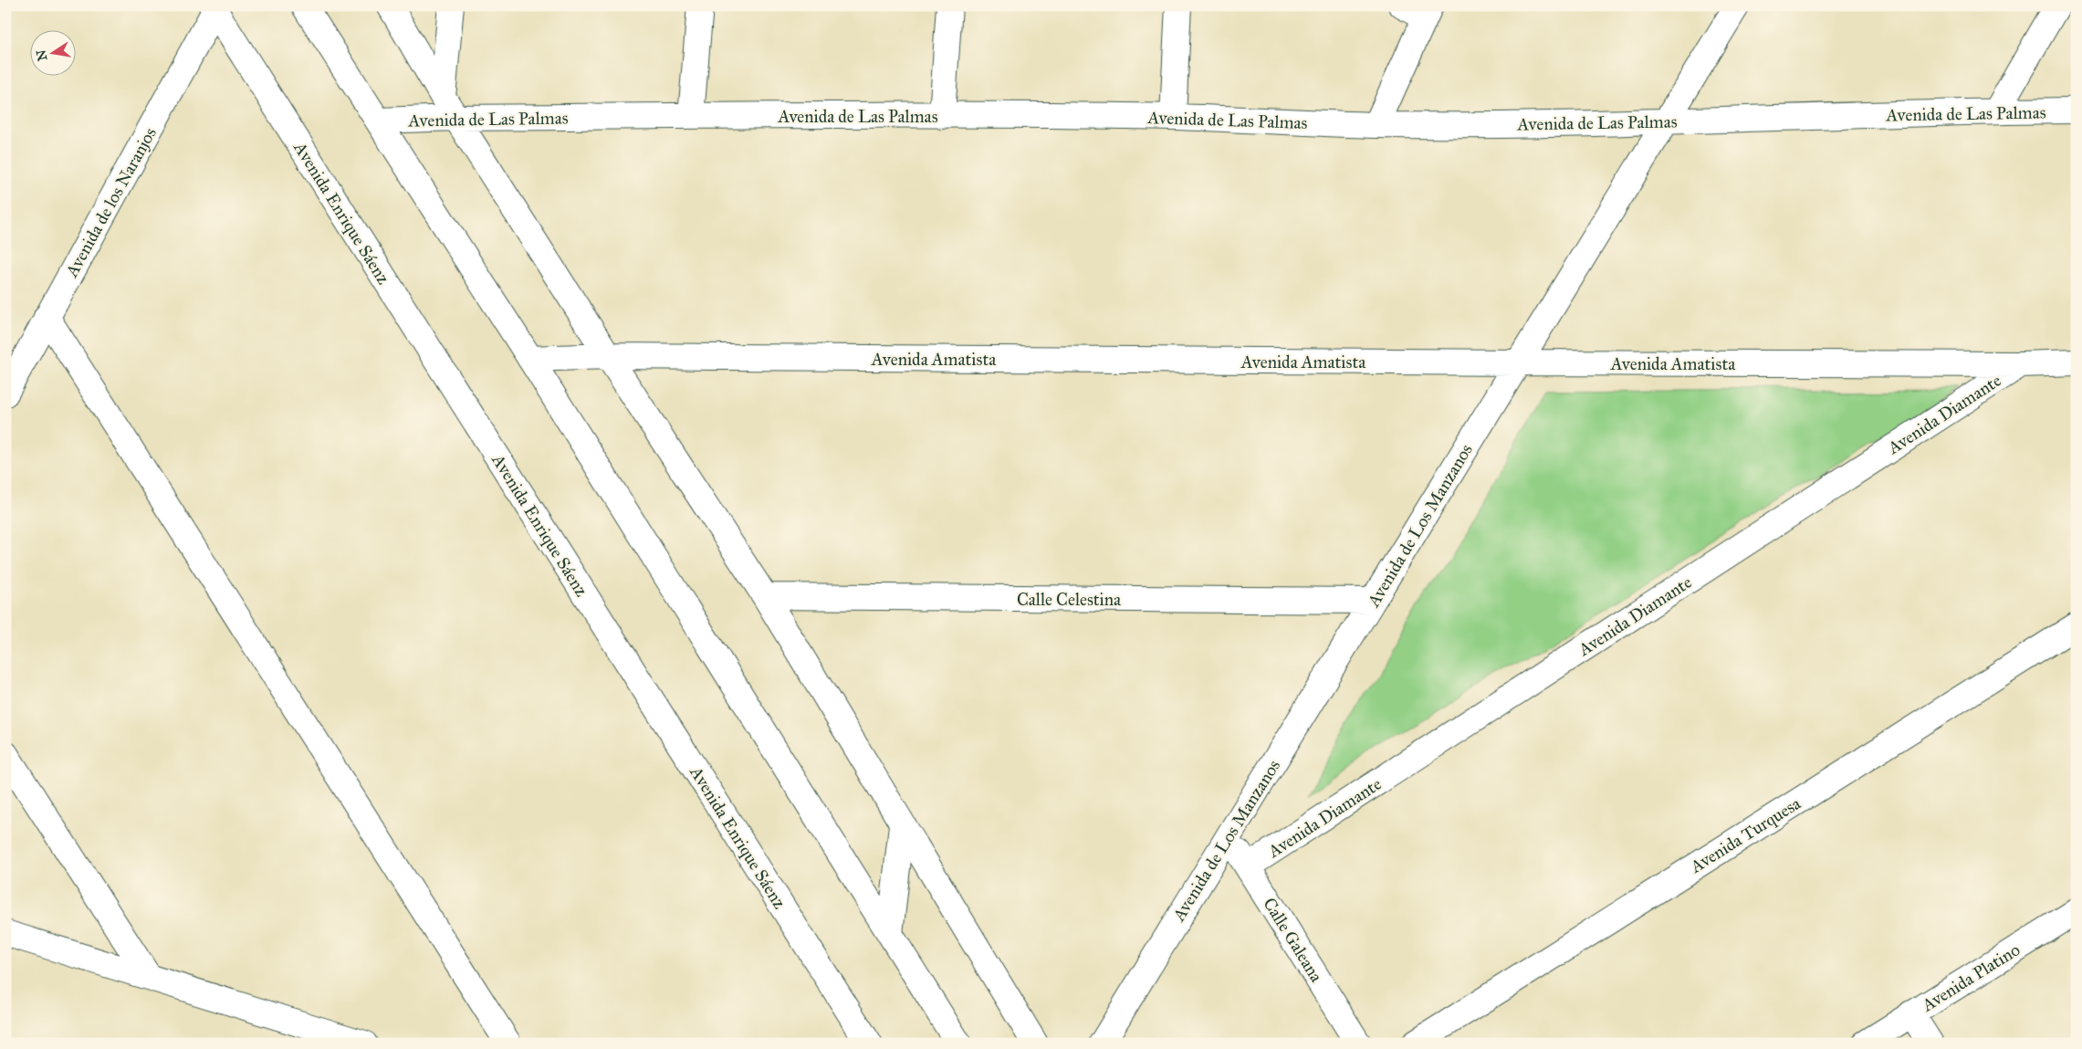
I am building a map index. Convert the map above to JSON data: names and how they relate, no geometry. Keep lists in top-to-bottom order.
{
  "streets": {
    "street": [
      "Avenida de Las Palmas",
      "Avenida de los Naranjos",
      "Avenida Enrique Sáenz",
      "Avenida Amatista",
      "Avenida Diamante",
      "Avenida de Los Manzanos",
      "Calle Celestina",
      "Avenida Turquesa",
      "Calle Galeana",
      "Avenida Platino"
    ]
  },
  "crossings": [
    ["Avenida de Las Palmas", "Avenida de Los Manzanos"],
    ["Avenida de los Naranjos", "Avenida Enrique Sáenz"],
    ["Avenida Amatista", "Avenida Diamante"],
    ["Avenida Amatista", "Avenida de Los Manzanos"],
    ["Avenida Diamante", "Calle Galeana"],
    ["Avenida de Los Manzanos", "Calle Celestina"],
    ["Avenida de Los Manzanos", "Calle Galeana"]
  ],
  "north": "left"
}
